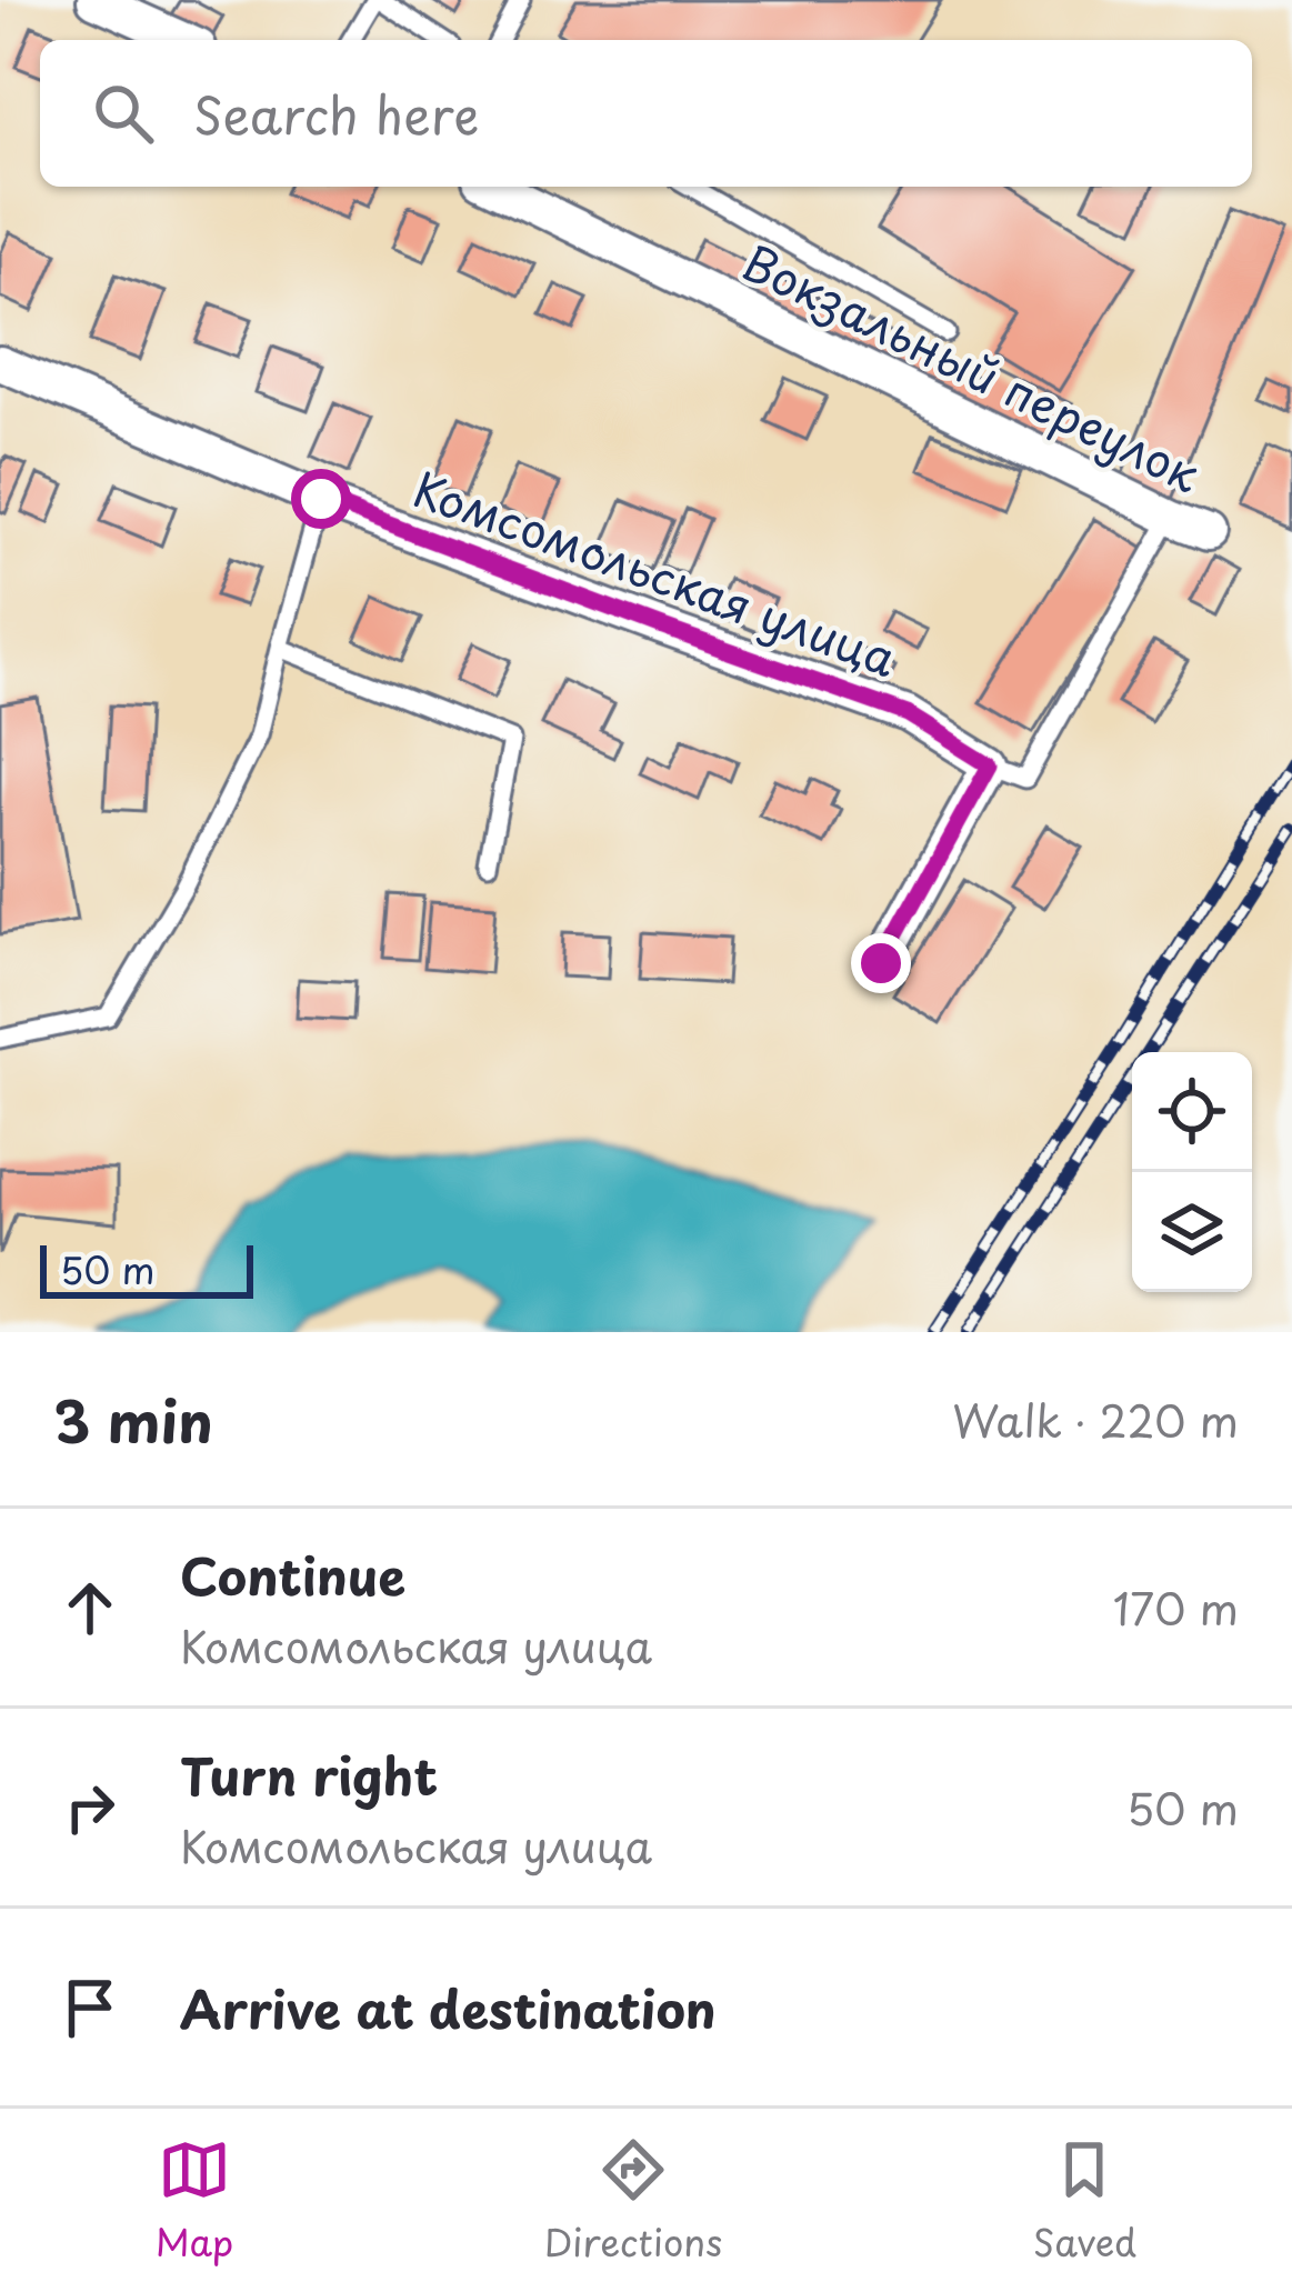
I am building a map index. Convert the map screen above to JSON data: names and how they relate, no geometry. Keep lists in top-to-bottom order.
{
  "streets": {
    "street": ["Вокзальный переулок", "Комсомольская улица"]
  },
  "scale_bar": "50 m",
  "page": {
    "search": "Search here",
    "scale": "50 m",
    "heading": ["3 min", "Walk · 220 m"],
    "list": [
      ["Continue", "Комсомольская улица", "170 m"],
      ["Turn right", "Комсомольская улица", "50 m"],
      "Arrive at destination"
    ],
    "nav": ["Map", "Directions", "Saved"]
  }
}
